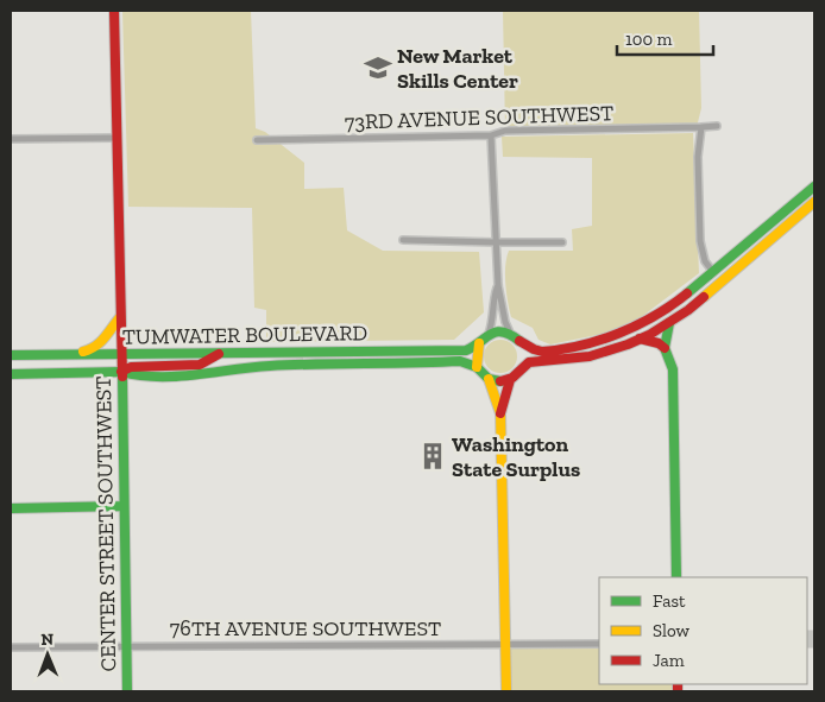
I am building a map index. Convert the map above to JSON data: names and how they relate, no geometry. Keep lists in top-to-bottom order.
{
  "streets": {
    "main road": ["TUMWATER BOULEVARD", "CENTER STREET SOUTHWEST"],
    "street": ["73RD AVENUE SOUTHWEST", "76TH AVENUE SOUTHWEST"]
  },
  "crossings": [
    ["TUMWATER BOULEVARD", "CENTER STREET SOUTHWEST"],
    ["CENTER STREET SOUTHWEST", "76TH AVENUE SOUTHWEST"]
  ],
  "places": {
    "school or university": ["New Market Skills Center"],
    "building": ["Washington State Surplus"]
  },
  "legend": ["Fast", "Slow", "Jam"],
  "scale_bar": "100 m",
  "north": "top"
}
